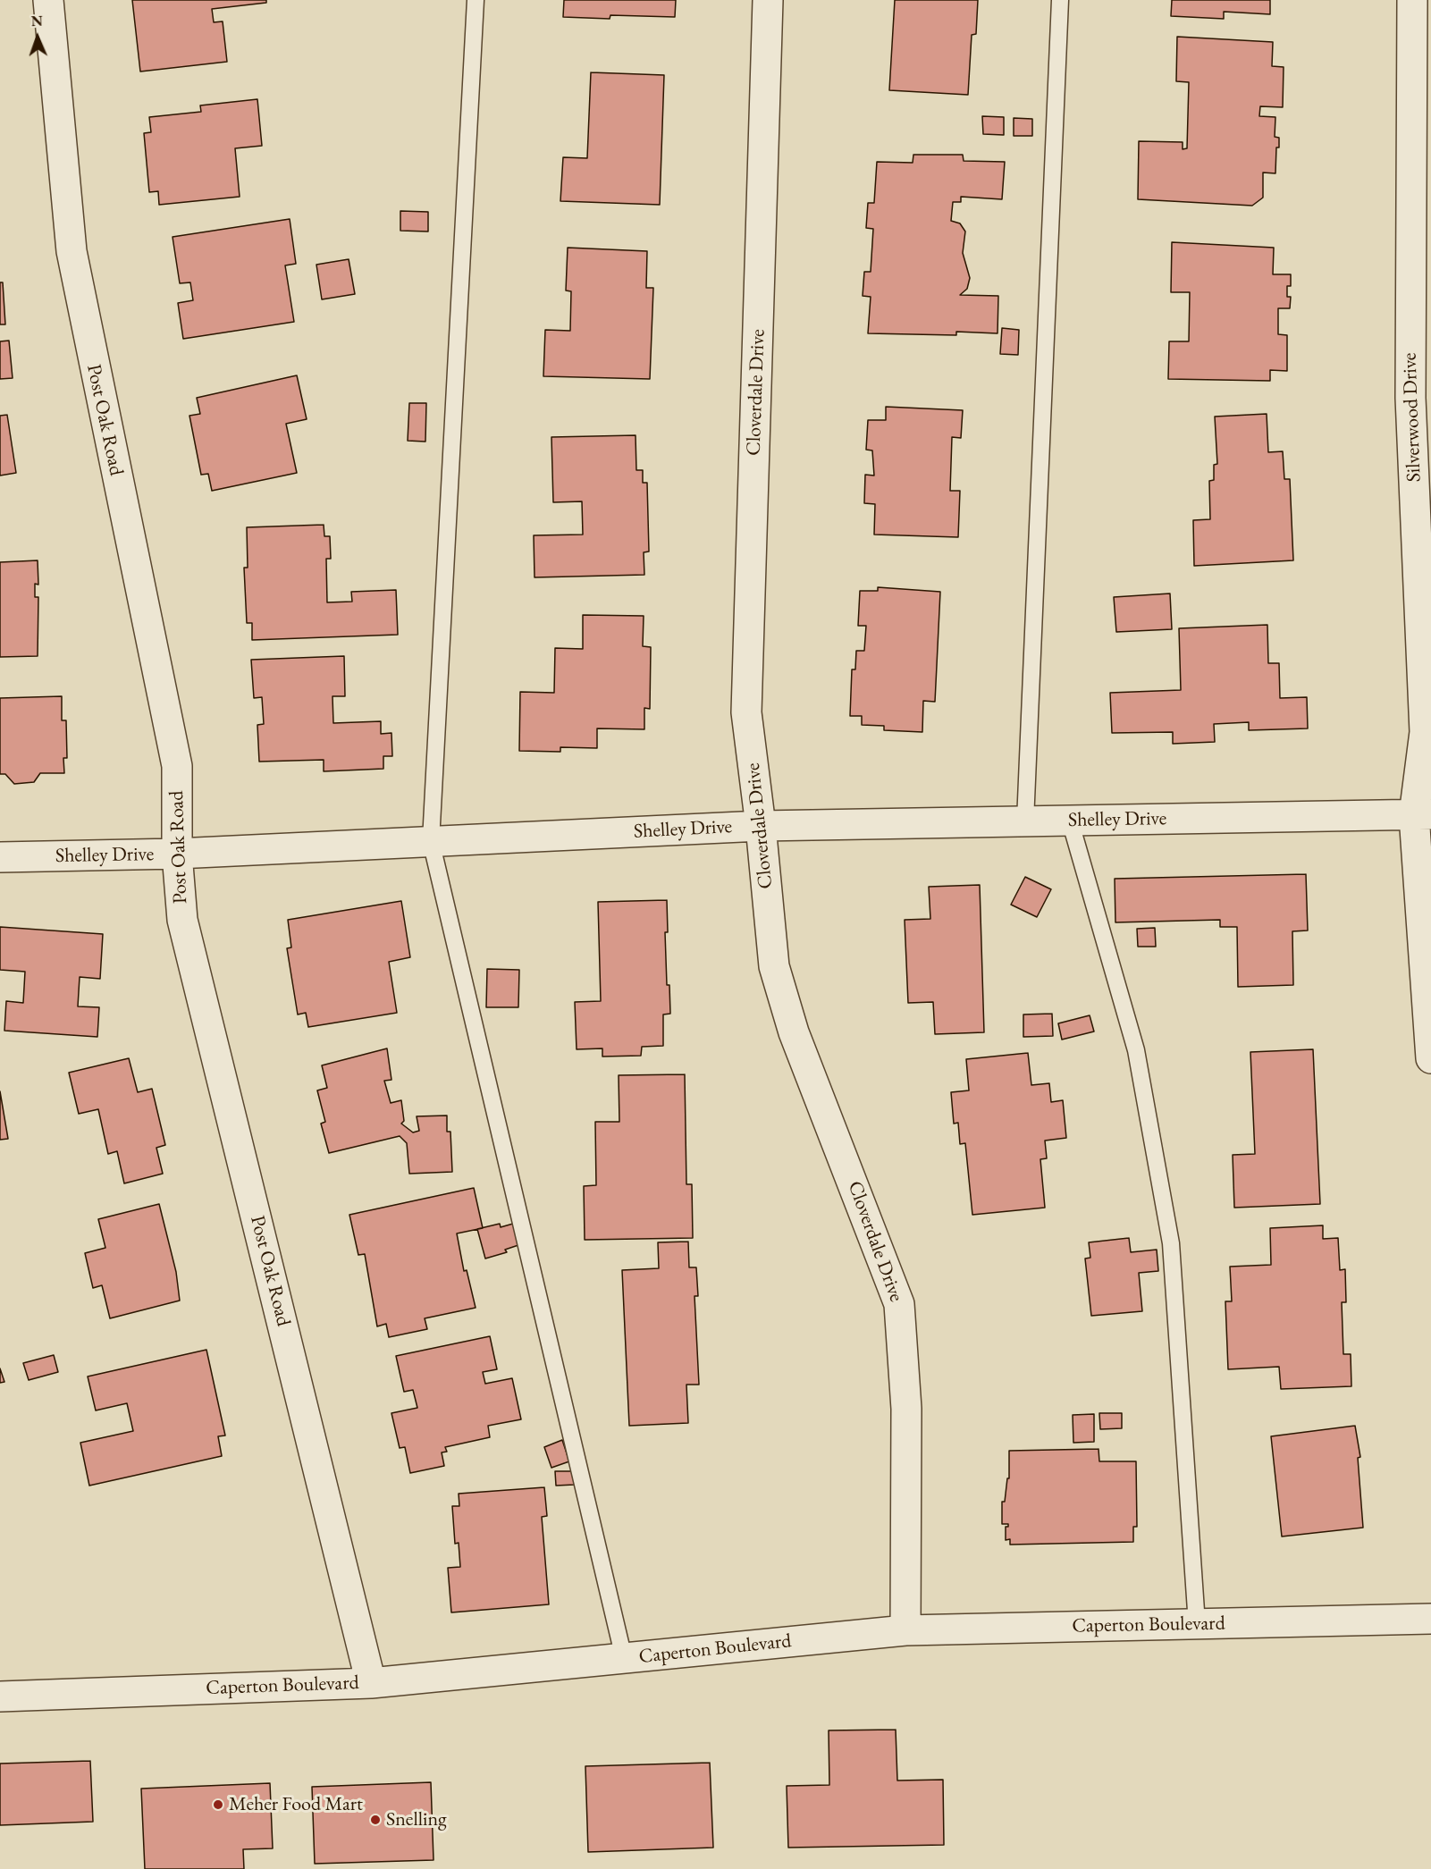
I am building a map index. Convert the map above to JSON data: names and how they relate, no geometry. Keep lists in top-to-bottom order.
{
  "streets": {
    "street": [
      "Cloverdale Drive",
      "Silverwood Drive",
      "Post Oak Road",
      "Shelley Drive",
      "Caperton Boulevard"
    ]
  },
  "crossings": [
    ["Cloverdale Drive", "Shelley Drive"],
    ["Cloverdale Drive", "Caperton Boulevard"],
    ["Silverwood Drive", "Shelley Drive"],
    ["Post Oak Road", "Shelley Drive"],
    ["Post Oak Road", "Caperton Boulevard"]
  ],
  "places": ["Meher Food Mart", "Snelling"],
  "north": "top"
}
